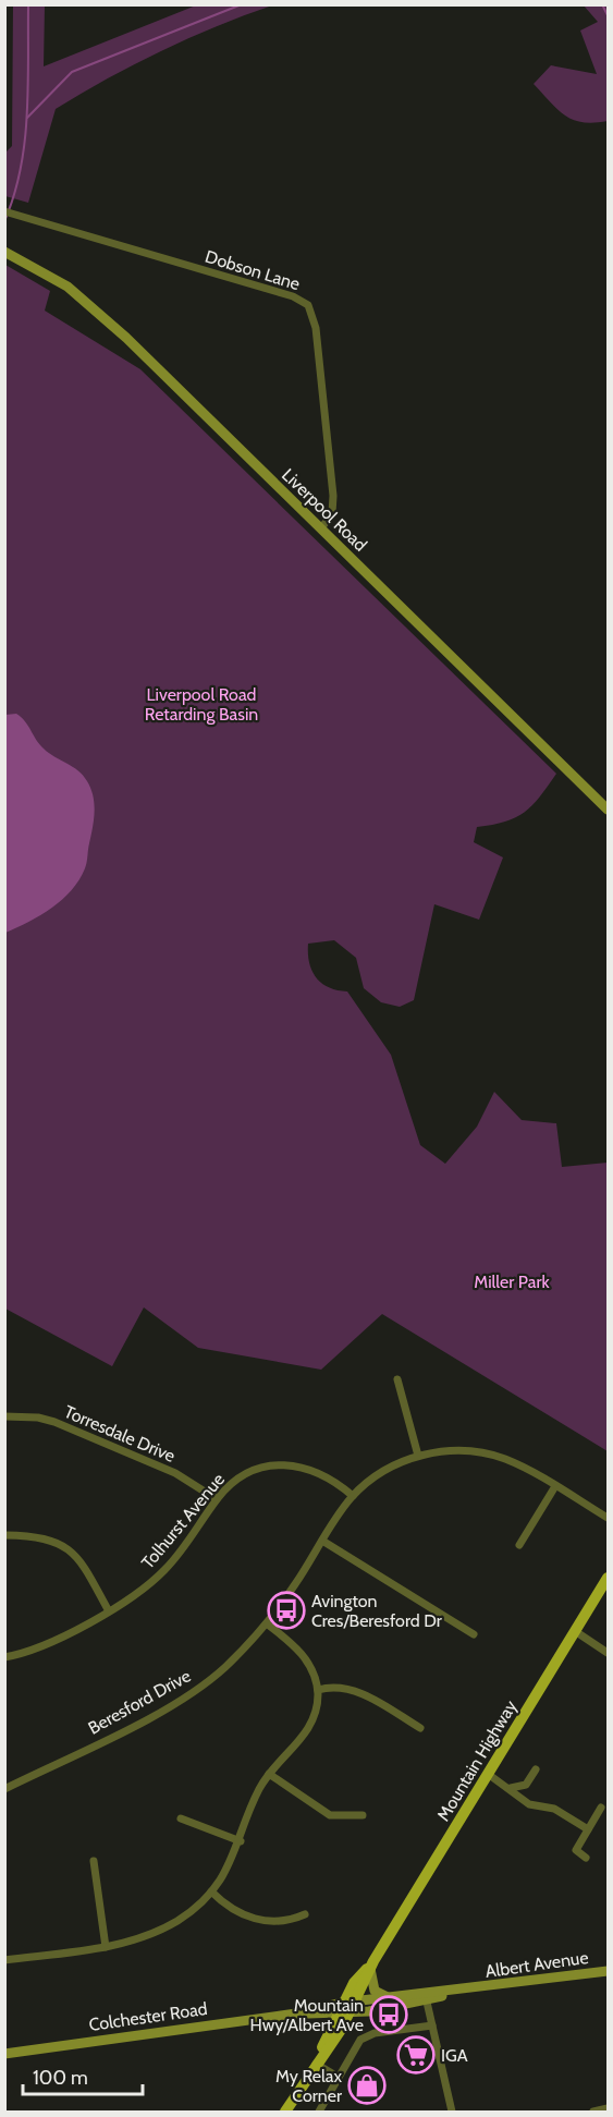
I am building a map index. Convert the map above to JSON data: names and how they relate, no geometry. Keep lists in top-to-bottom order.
{
  "streets": {
    "main road": [
      "Liverpool Road",
      "Mountain Highway",
      "Albert Avenue",
      "Colchester Road"
    ],
    "street": [
      "Dobson Lane",
      "Torresdale Drive",
      "Tolhurst Avenue",
      "Beresford Drive"
    ]
  },
  "crossings": [
    ["Dobson Lane", "Liverpool Road"],
    ["Torresdale Drive", "Tolhurst Avenue"],
    ["Tolhurst Avenue", "Beresford Drive"],
    ["Mountain Highway", "Albert Avenue"],
    ["Mountain Highway", "Colchester Road"],
    ["Albert Avenue", "Colchester Road"]
  ],
  "parks": ["Liverpool Road Retarding Basin", "Miller Park"],
  "places": {
    "bus stop": ["Avington Cres/Beresford Dr", "Mountain Hwy/Albert Ave"],
    "supermarket": ["IGA"],
    "shop": ["My Relax Corner"]
  },
  "scale_bar": "100 m"
}
